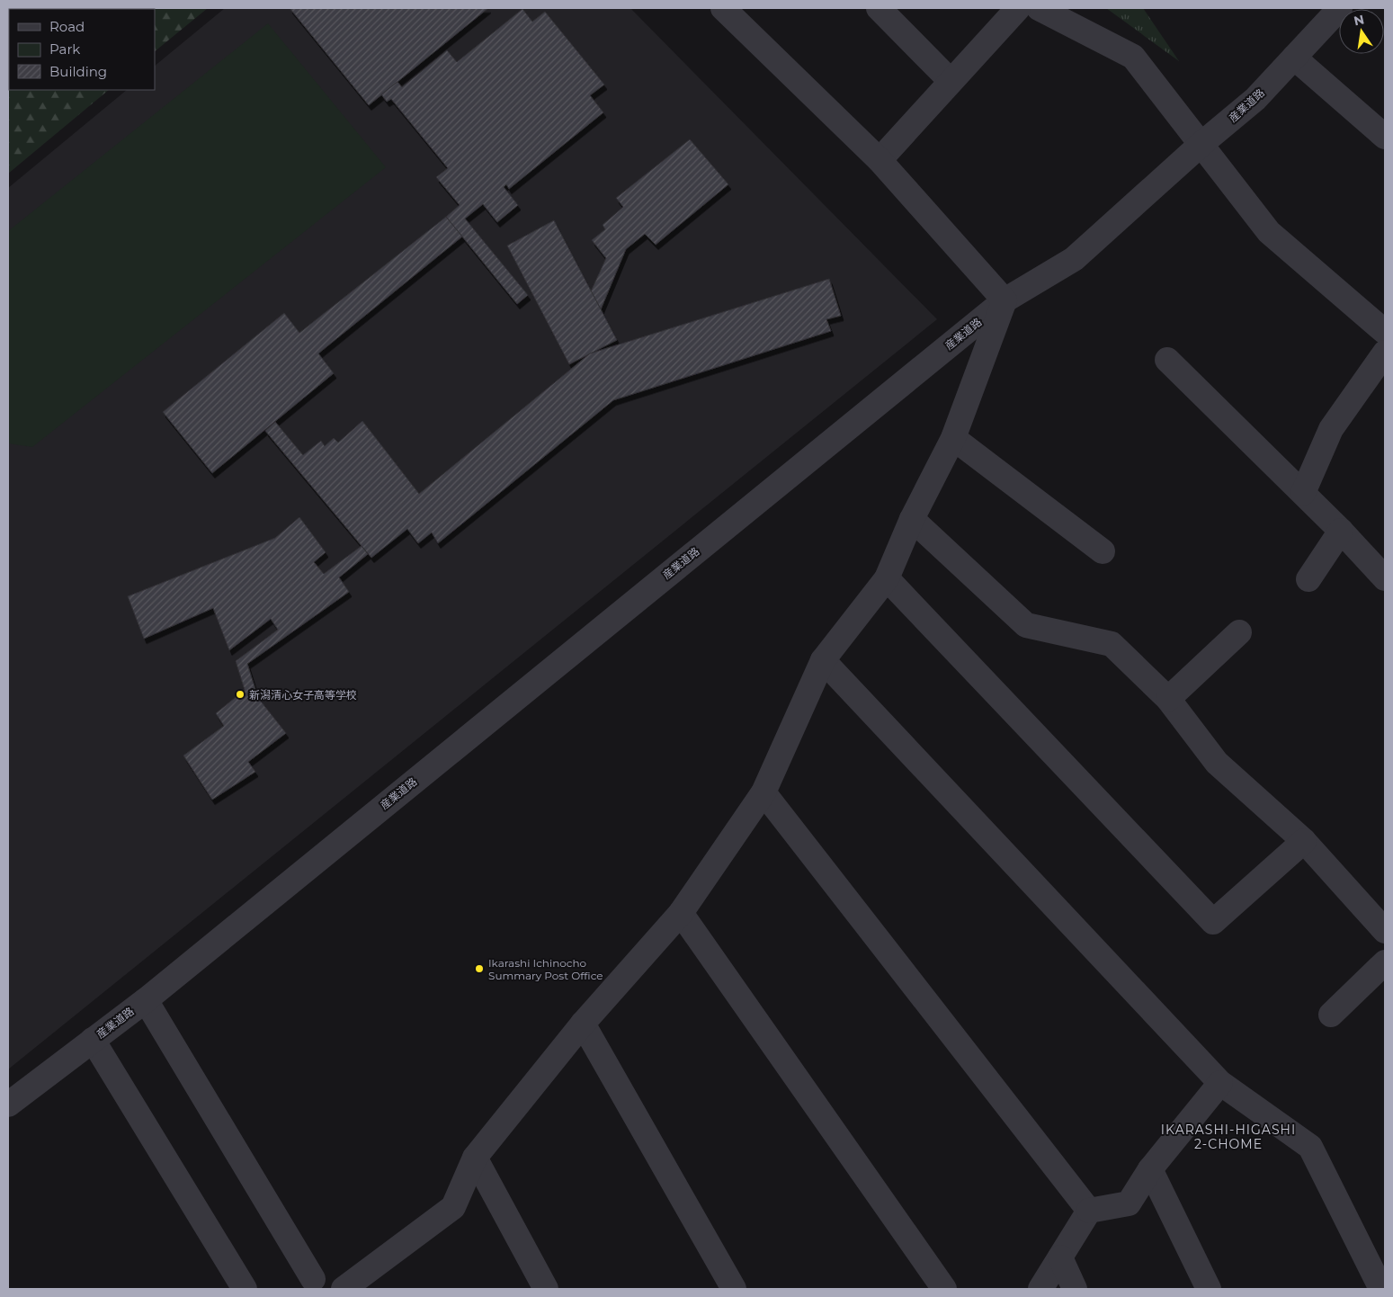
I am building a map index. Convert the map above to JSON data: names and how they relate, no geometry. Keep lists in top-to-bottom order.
{
  "streets": {
    "street": ["産業道路"]
  },
  "districts": ["IKARASHI-HIGASHI 2-CHOME"],
  "places": ["新潟清心女子高等学校", "Ikarashi Ichinocho Summary Post Office"],
  "legend": ["Road", "Park", "Building"],
  "north": "top"
}
